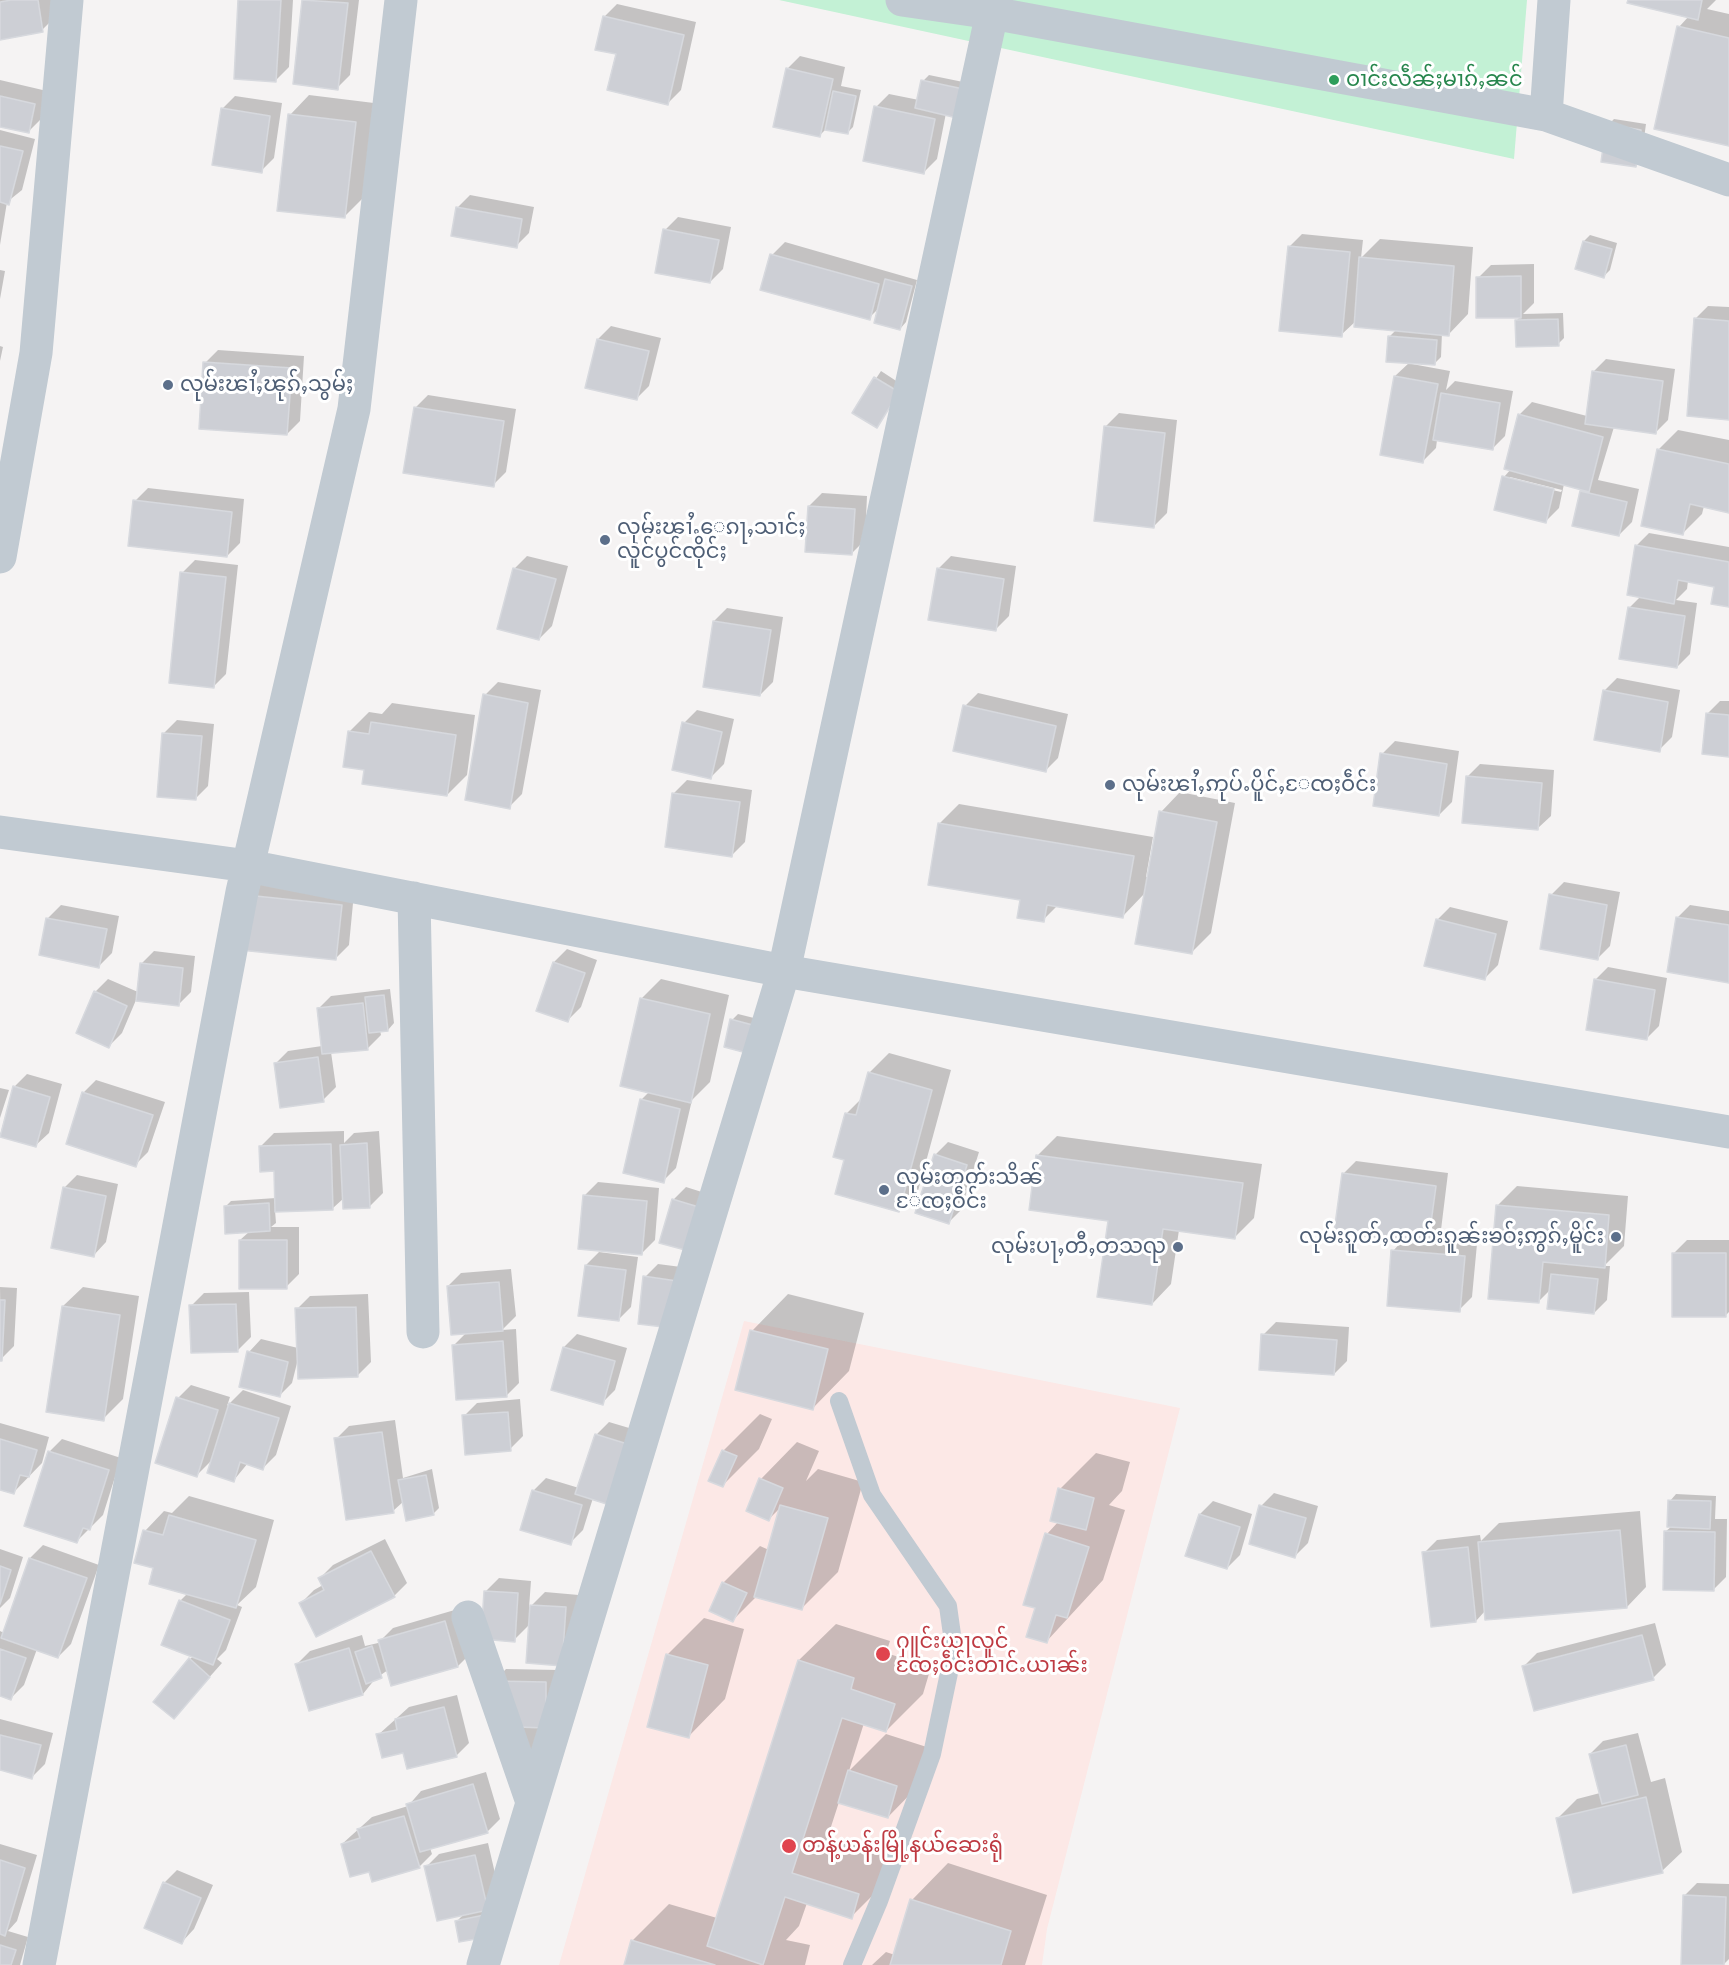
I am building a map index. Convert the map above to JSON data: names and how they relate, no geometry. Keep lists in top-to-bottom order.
{
  "places": [
    "ဝၢင်းလဵၼ်ႈမၢၵ်ႇၼင်",
    "လုမ်းၽၢႆႇၽုၵ်ႇသွမ်ႈ",
    "လုမ်းၽၢႆႇေၵႃႇသၢင်ႈ လူင်ပွင်ၸိုင်ႈ",
    "လုမ်းၽၢႆႇဢုပ်ႉပိူင်ႇႄၸႈဝဵင်း",
    "လုမ်းတတ်းသိၼ် ႄၸႈဝဵင်း",
    "လုမ်းၵူတ်ႇထတ်းၵူၼ်းၶဝ်ႈဢွၵ်ႇမိူင်း",
    "လုမ်းပႃႇတီႇတသၺ",
    "ႁူင်းယႃလူင် ၸႄႈဝဵင်းတၢင်ႉယၢၼ်း",
    "တန့်ယန်းမြို့နယ်ဆေးရုံ"
  ]
}
